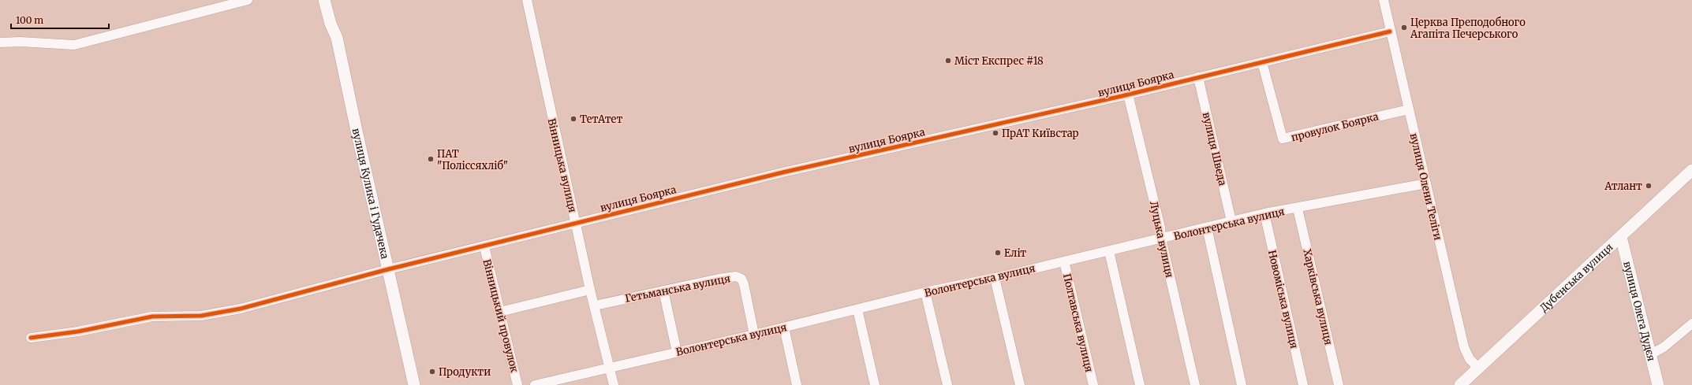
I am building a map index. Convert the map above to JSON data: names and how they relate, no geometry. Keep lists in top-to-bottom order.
{
  "streets": {
    "main road": ["вулиця Кулика і Гудачека", "Дубенська вулиця", "вулиця Олега Дудєя"],
    "street": [
      "вулиця Боярка",
      "провулок Боярка",
      "вулиця Шведа",
      "Вінницька вулиця",
      "вулиця Олени Теліги",
      "Волонтерська вулиця",
      "Луцька вулиця",
      "Гетьманська вулиця",
      "Харківська вулиця",
      "Новоміська вулиця",
      "Вінницький провулок",
      "Полтавська вулиця"
    ]
  },
  "crossings": [
    ["вулиця Боярка", "провулок Боярка"],
    ["вулиця Боярка", "вулиця Шведа"],
    ["вулиця Боярка", "Вінницька вулиця"],
    ["вулиця Боярка", "вулиця Олени Теліги"],
    ["вулиця Боярка", "вулиця Кулика і Гудачека"],
    ["вулиця Боярка", "Луцька вулиця"],
    ["вулиця Боярка", "Вінницький провулок"],
    ["провулок Боярка", "вулиця Олени Теліги"],
    ["вулиця Шведа", "Волонтерська вулиця"],
    ["Вінницька вулиця", "Волонтерська вулиця"],
    ["Вінницька вулиця", "Гетьманська вулиця"],
    ["вулиця Олени Теліги", "Волонтерська вулиця"],
    ["вулиця Олени Теліги", "Дубенська вулиця"],
    ["Волонтерська вулиця", "Луцька вулиця"],
    ["Волонтерська вулиця", "Гетьманська вулиця"],
    ["Волонтерська вулиця", "Харківська вулиця"],
    ["Волонтерська вулиця", "Новоміська вулиця"],
    ["Волонтерська вулиця", "Полтавська вулиця"],
    ["Дубенська вулиця", "вулиця Олега Дудєя"]
  ],
  "places": [
    "Церква Преподобного Агапіта Печерського",
    "Міст Експрес #18",
    "ТетАтет",
    "ПрАТ Київстар",
    "ПАТ \"Поліссяхліб\"",
    "Атлант",
    "Еліт",
    "Продукти"
  ],
  "scale_bar": "100 m"
}
